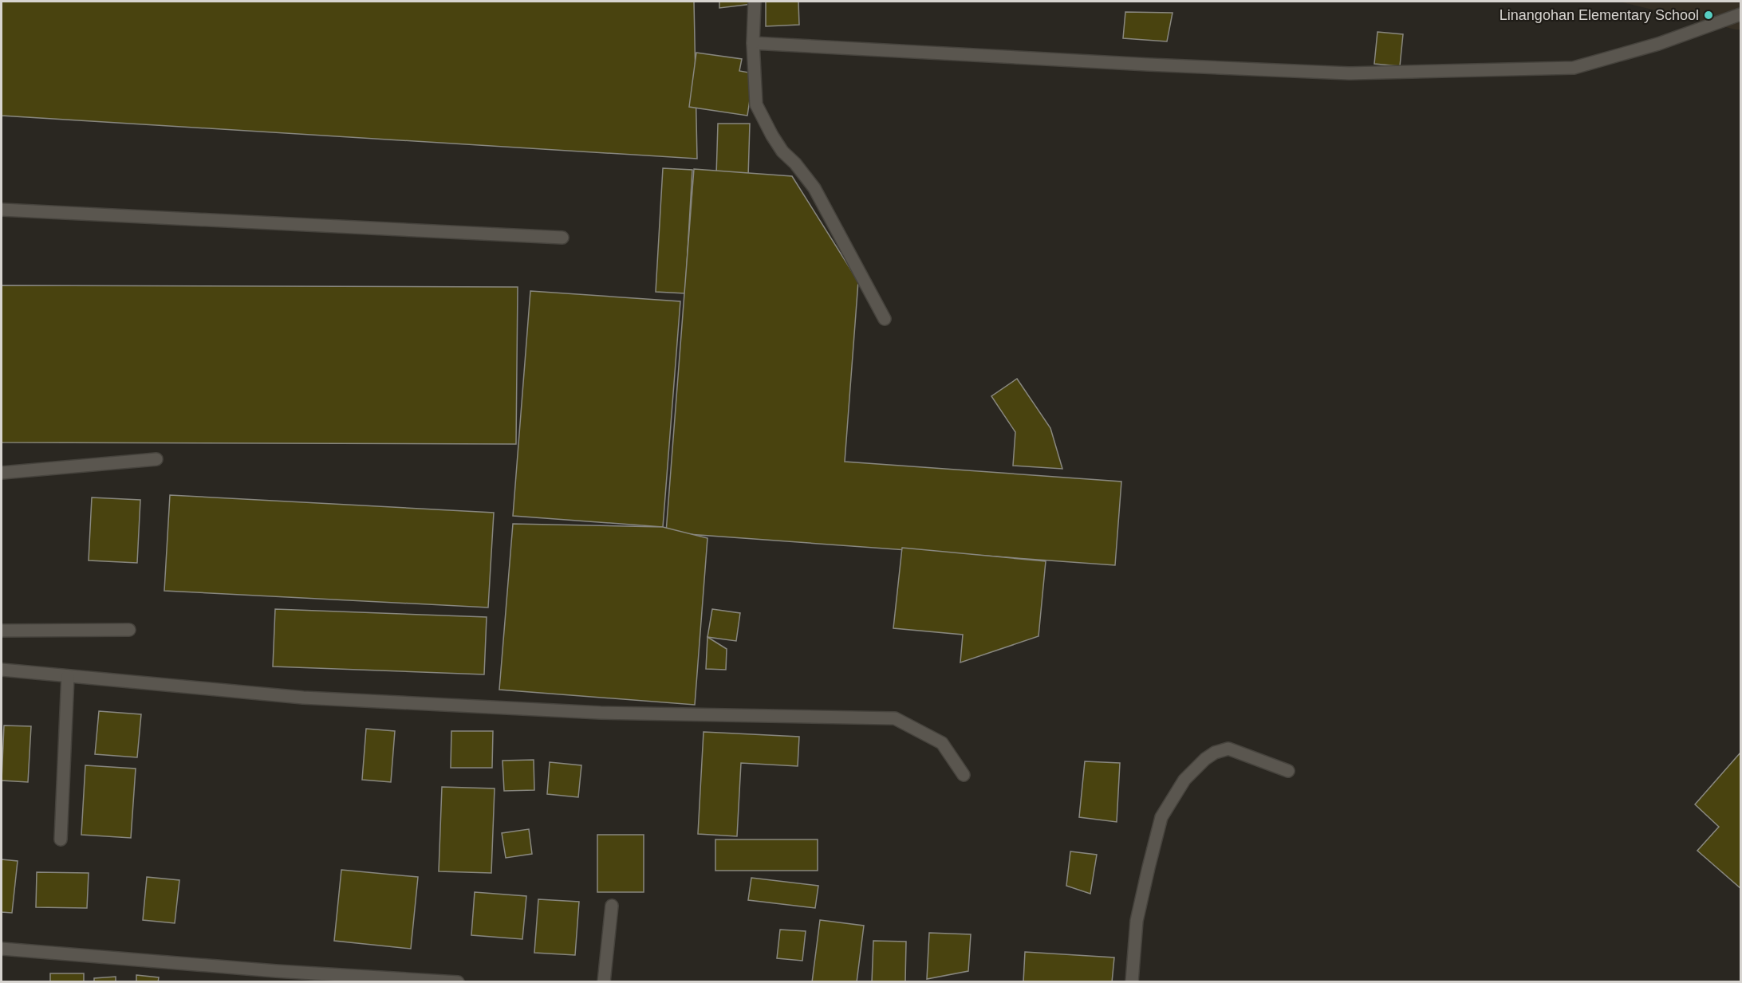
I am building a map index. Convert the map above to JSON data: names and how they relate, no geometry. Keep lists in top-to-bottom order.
{
  "places": ["Linangohan Elementary School"]
}
